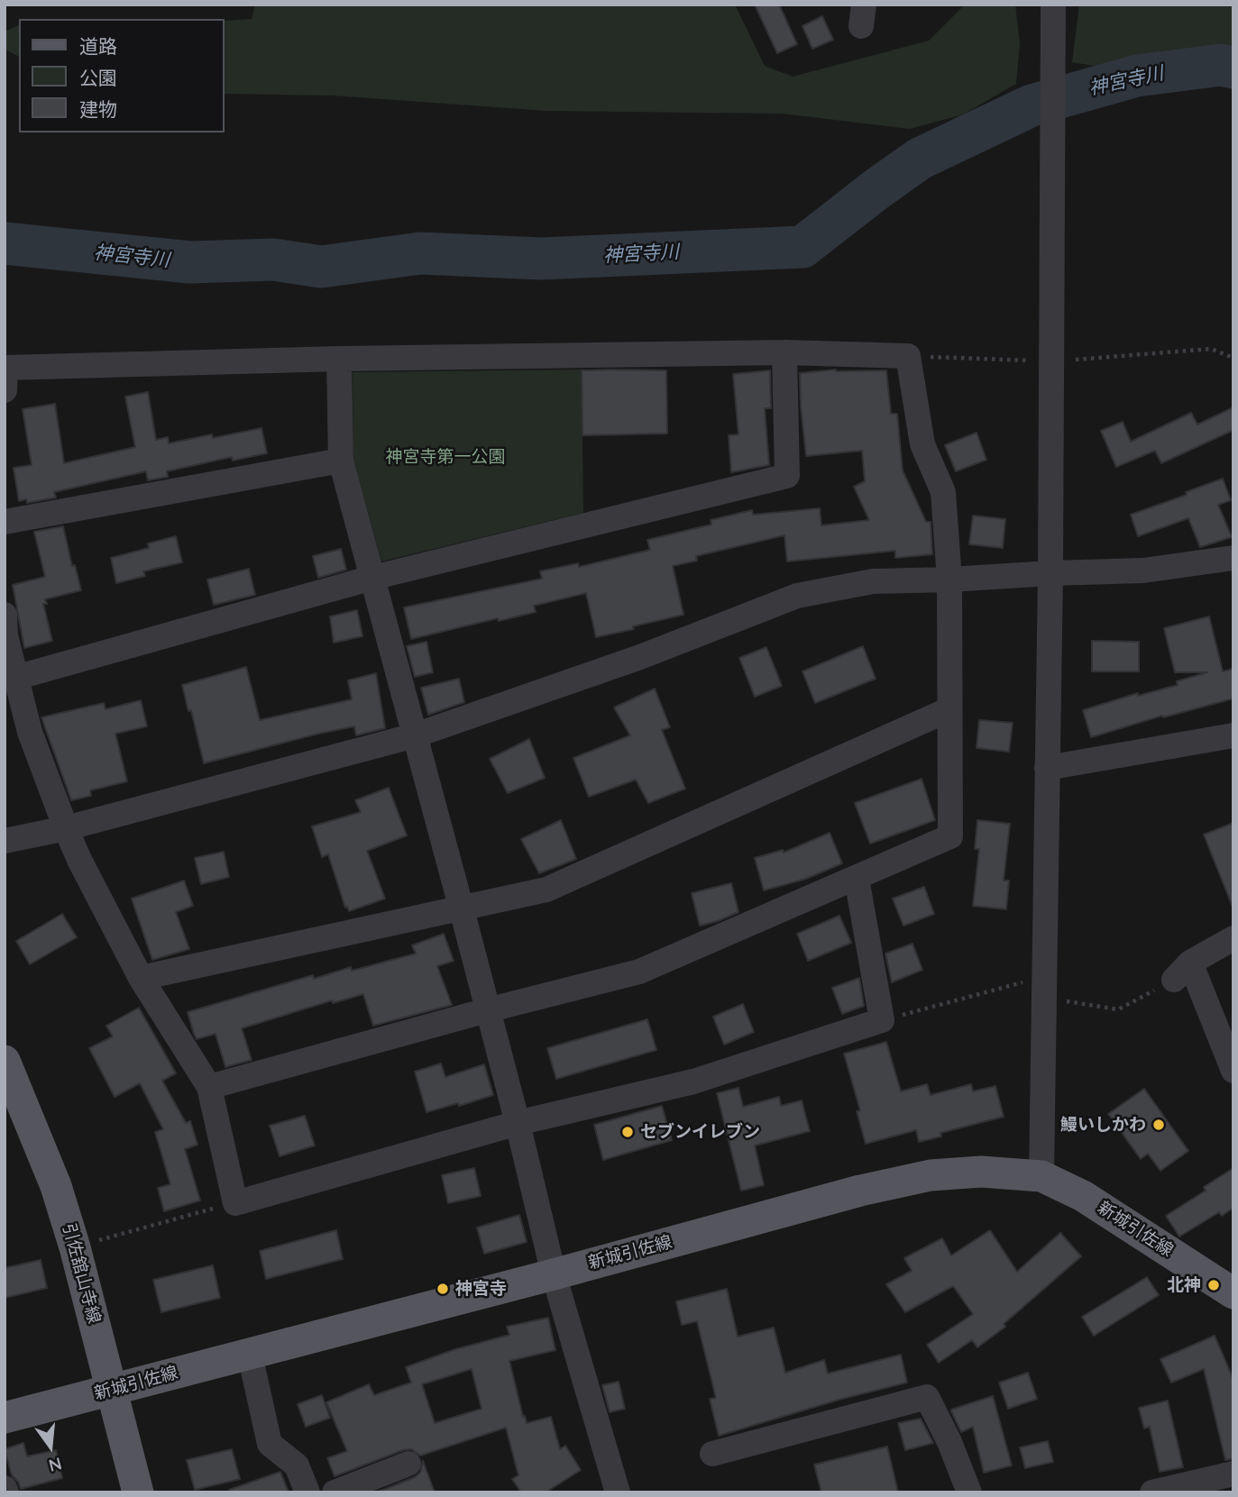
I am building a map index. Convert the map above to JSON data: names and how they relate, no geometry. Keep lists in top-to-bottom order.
{
  "streets": {
    "main road": ["新城引佐線", "引佐舘山寺線"]
  },
  "crossings": [
    ["新城引佐線", "引佐舘山寺線"]
  ],
  "water": ["神宮寺川"],
  "parks": ["神宮寺第一公園"],
  "places": [
    "鰻いしかわ",
    "セブンイレブン",
    "北神",
    "神宮寺"
  ],
  "legend": ["道路", "公園", "建物"],
  "north": "bottom"
}
